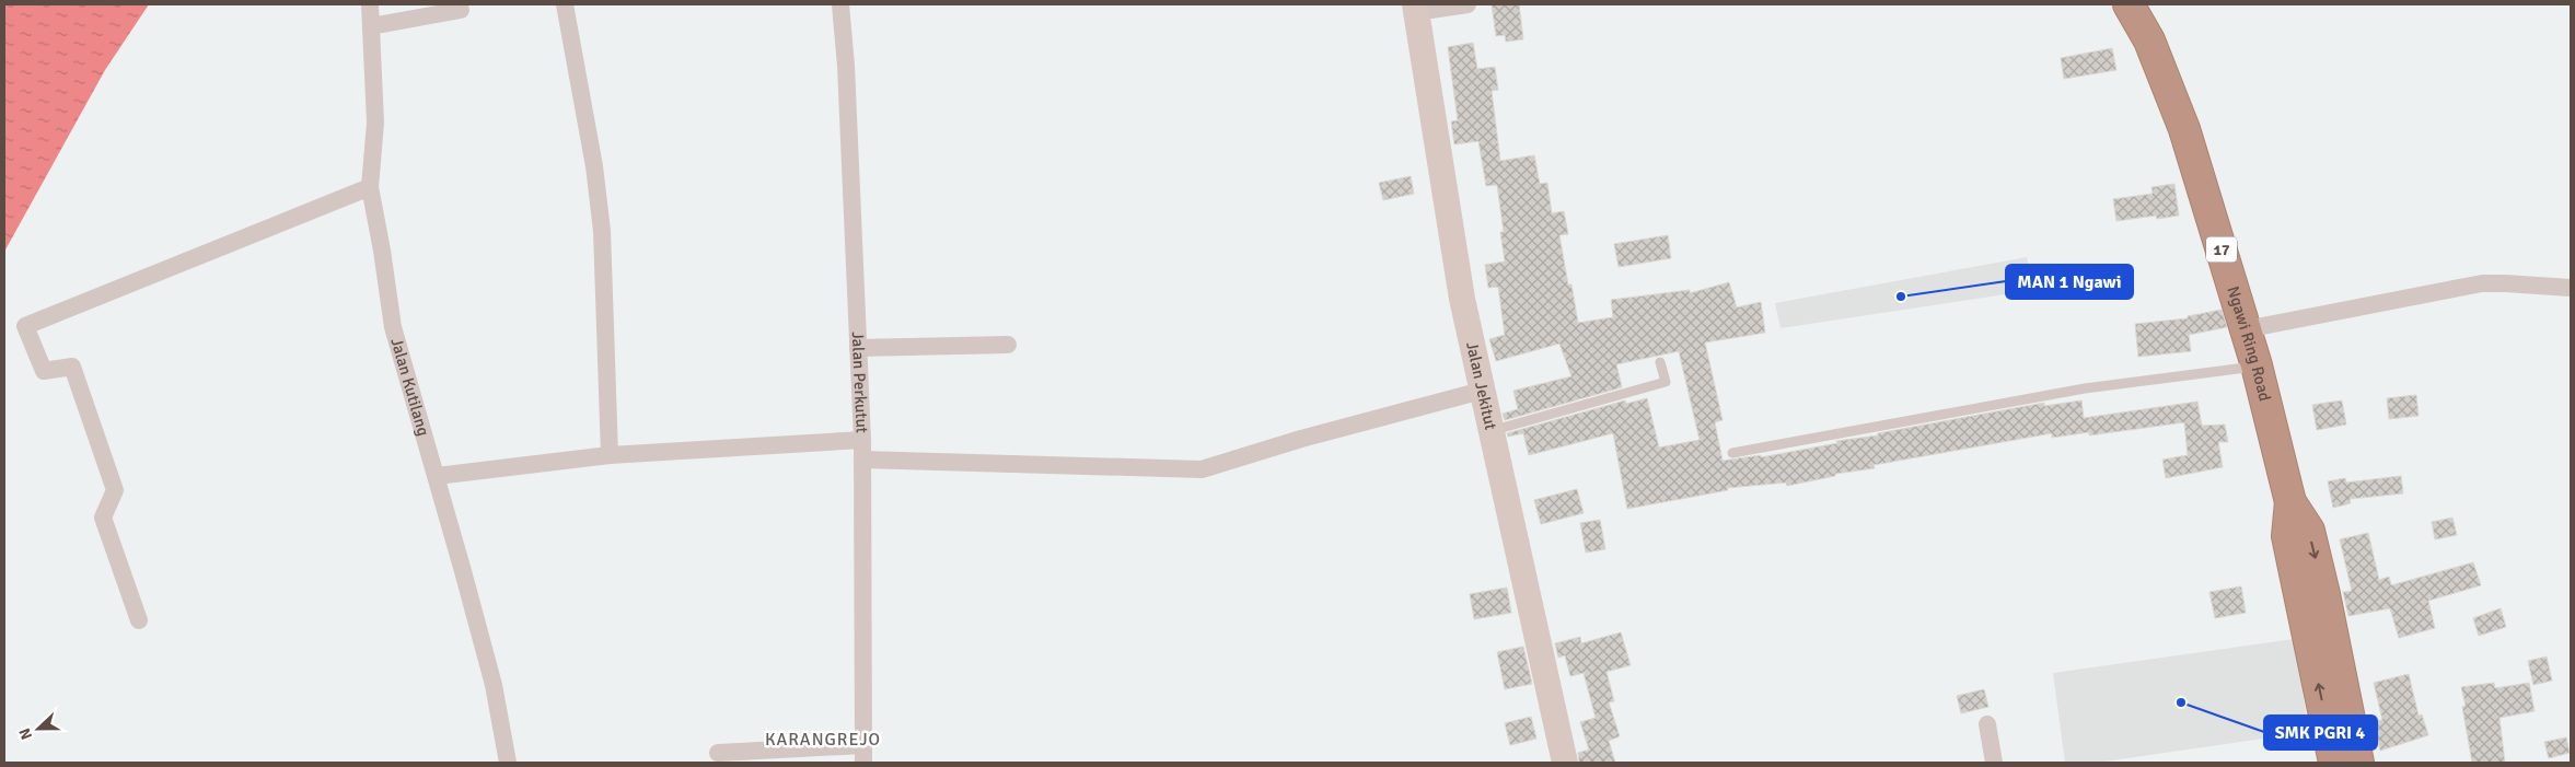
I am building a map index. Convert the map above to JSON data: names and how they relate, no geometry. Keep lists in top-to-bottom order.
{
  "streets": {
    "highway": ["17", "Ngawi Ring Road"],
    "street": ["Jalan Perkutut", "Jalan Jekitut", "Jalan Kutilang"]
  },
  "districts": ["KARANGREJO"],
  "places": ["MAN 1 Ngawi", "SMK PGRI 4"],
  "north": "left"
}
